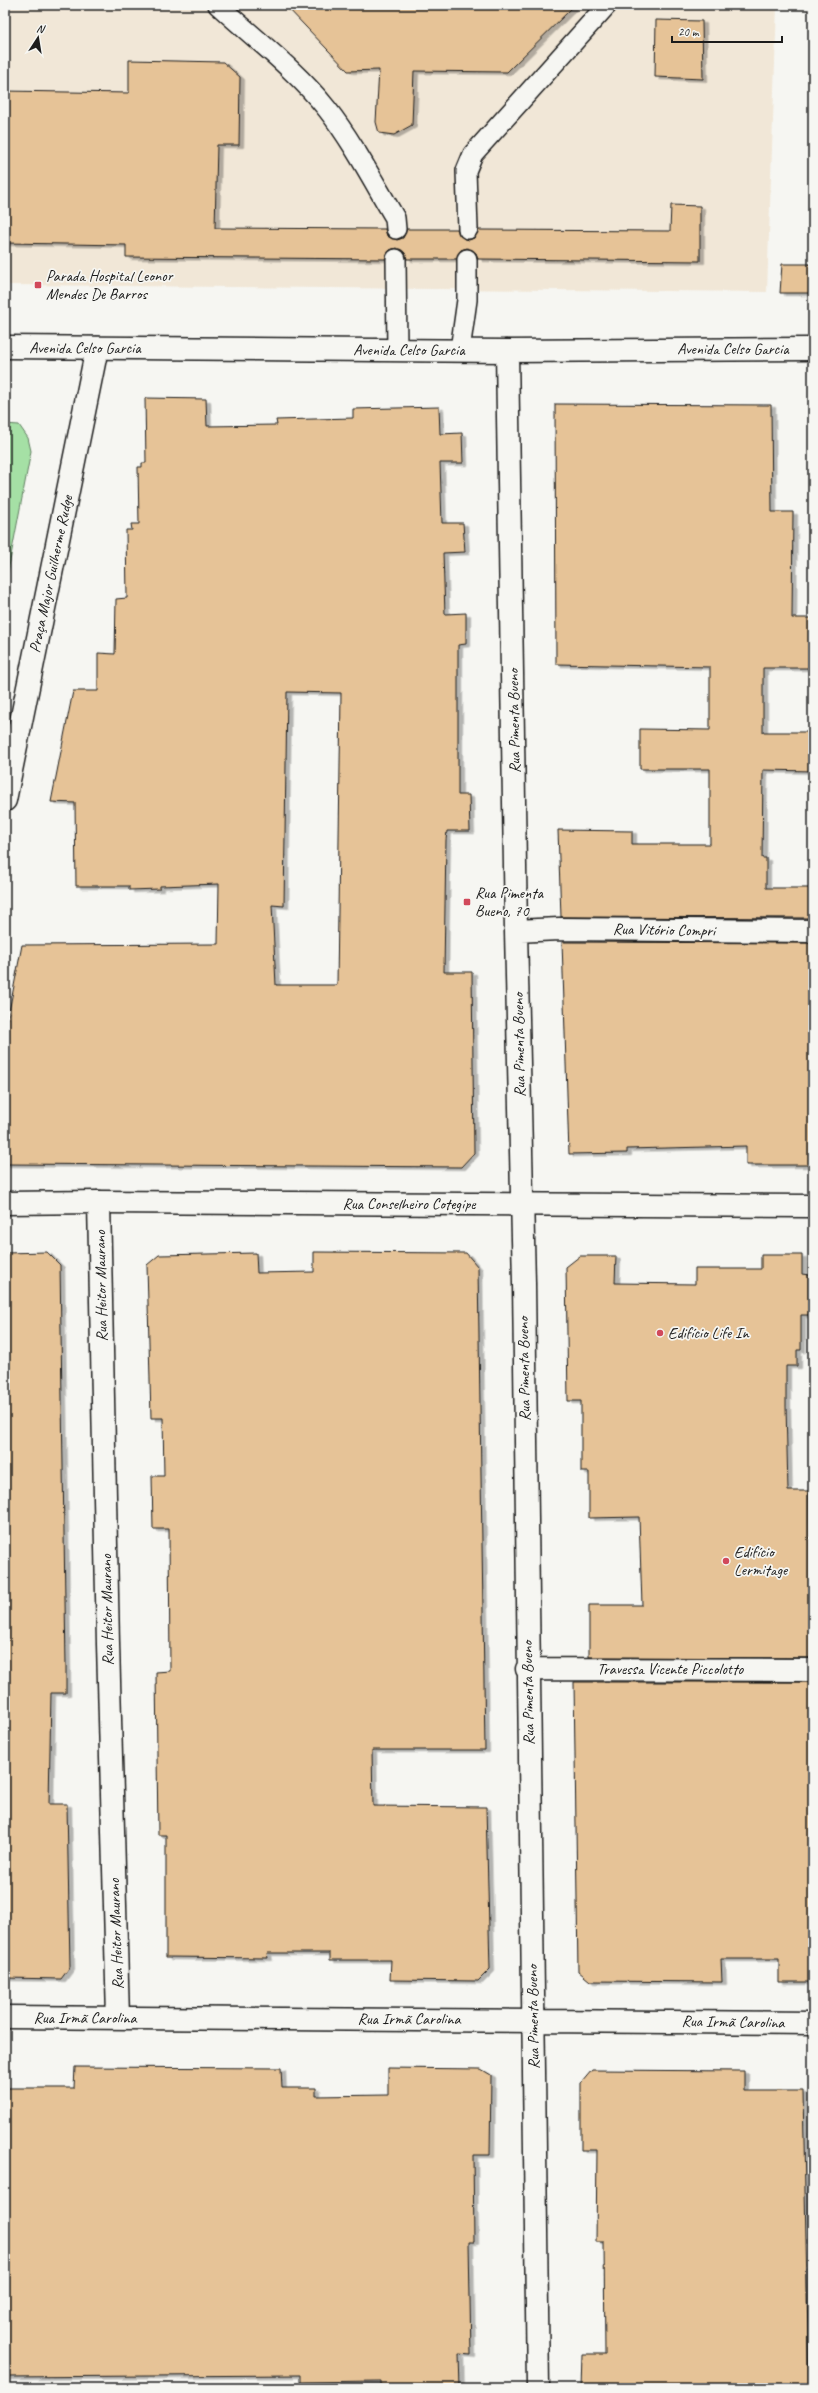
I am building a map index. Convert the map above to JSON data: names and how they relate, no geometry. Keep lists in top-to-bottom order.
{
  "streets": {
    "street": [
      "Avenida Celso Garcia",
      "Praça Major Guilherme Rudge",
      "Rua Pimenta Bueno",
      "Rua Vitório Compri",
      "Rua Conselheiro Cotegipe",
      "Rua Heitor Maurano",
      "Travessa Vicente Piccolotto",
      "Rua Irmã Carolina"
    ]
  },
  "crossings": [
    ["Avenida Celso Garcia", "Praça Major Guilherme Rudge"],
    ["Avenida Celso Garcia", "Rua Pimenta Bueno"],
    ["Rua Pimenta Bueno", "Rua Vitório Compri"],
    ["Rua Pimenta Bueno", "Rua Conselheiro Cotegipe"],
    ["Rua Pimenta Bueno", "Travessa Vicente Piccolotto"],
    ["Rua Pimenta Bueno", "Rua Irmã Carolina"],
    ["Rua Conselheiro Cotegipe", "Rua Heitor Maurano"],
    ["Rua Heitor Maurano", "Rua Irmã Carolina"]
  ],
  "places": {
    "transit": ["Parada Hospital Leonor Mendes De Barros", "Rua Pimenta Bueno, 70"],
    "other": ["Edifício Life In", "Edifício Lermitage"]
  },
  "scale_bar": "20 m",
  "north": "top"
}
